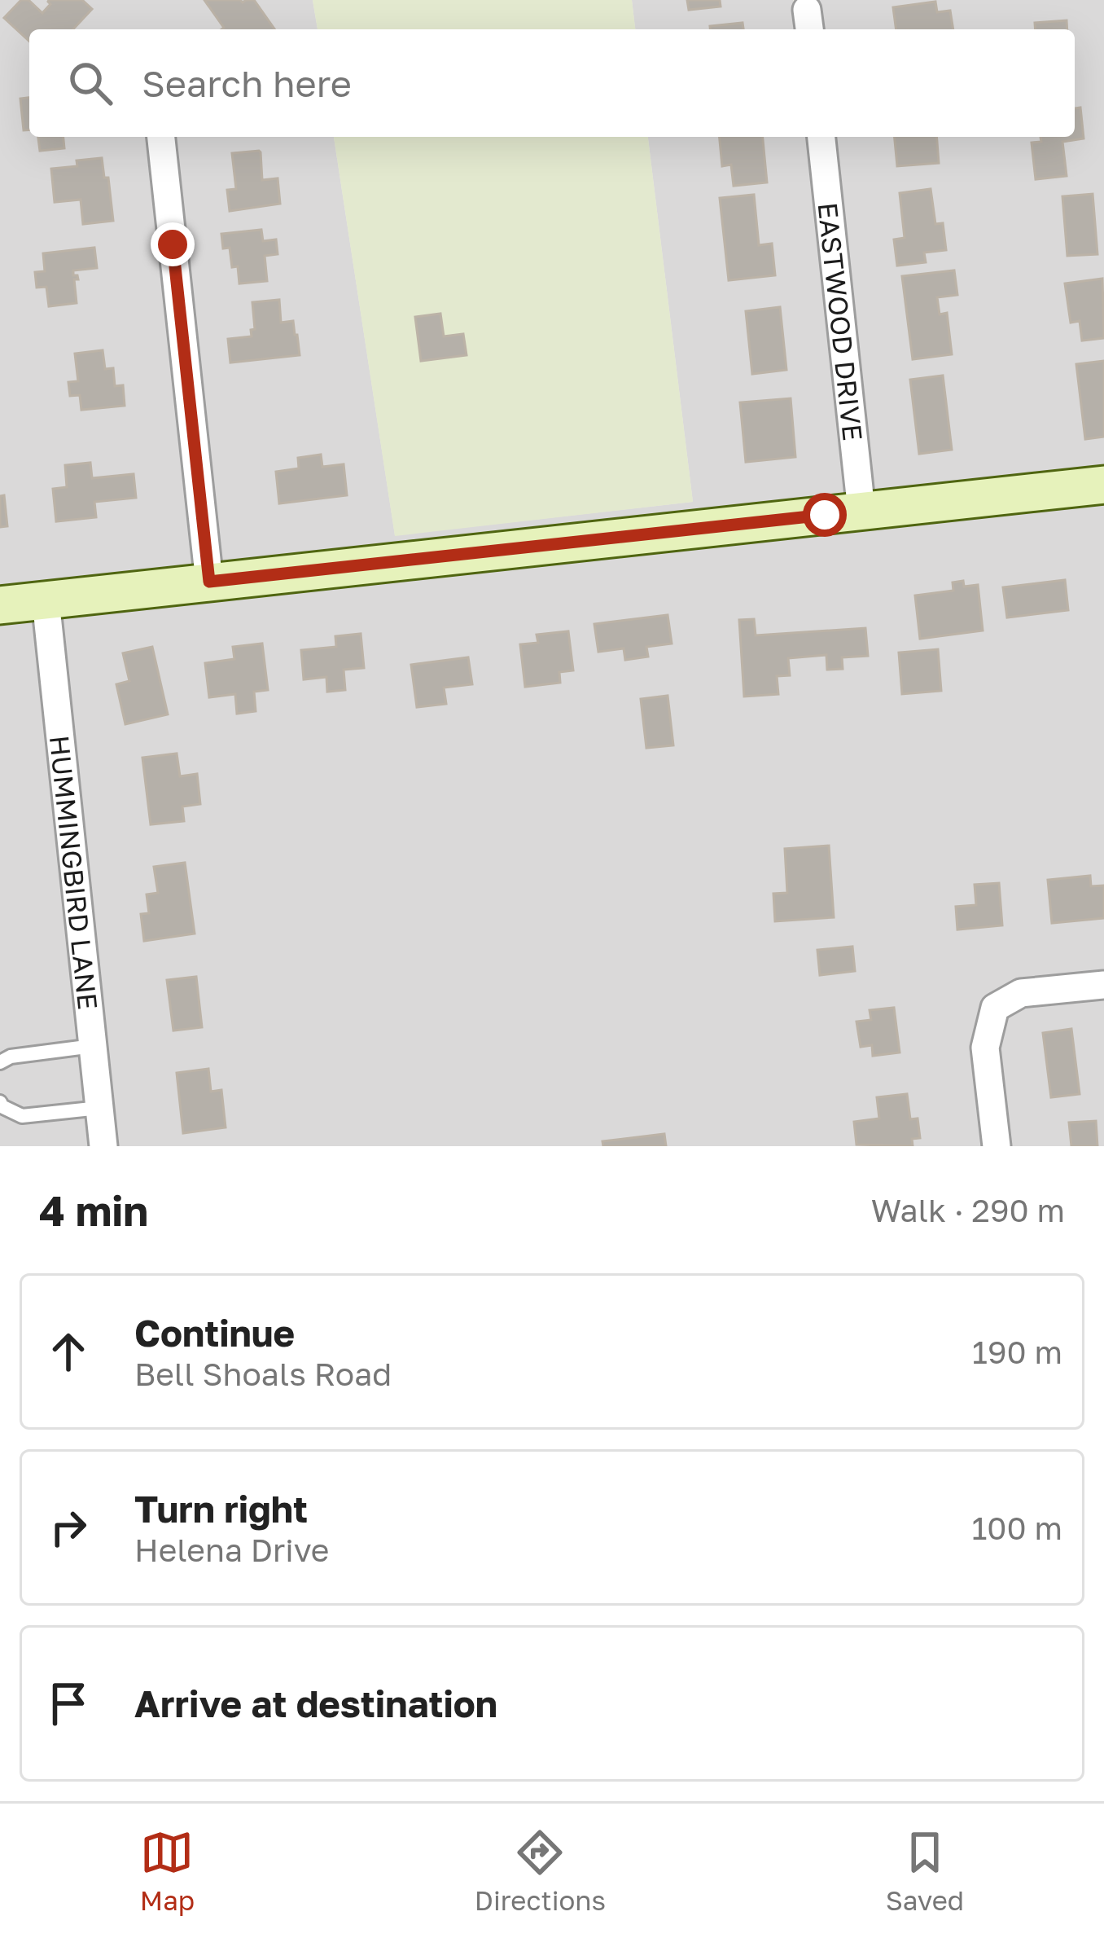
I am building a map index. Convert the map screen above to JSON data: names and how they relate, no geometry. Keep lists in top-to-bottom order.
{
  "streets": {
    "street": ["EASTWOOD DRIVE", "HUMMINGBIRD LANE"]
  },
  "page": {
    "search": "Search here",
    "heading": ["4 min", "Walk · 290 m"],
    "list": [
      ["Continue", "Bell Shoals Road", "190 m"],
      ["Turn right", "Helena Drive", "100 m"],
      "Arrive at destination"
    ],
    "nav": ["Map", "Directions", "Saved"]
  }
}
